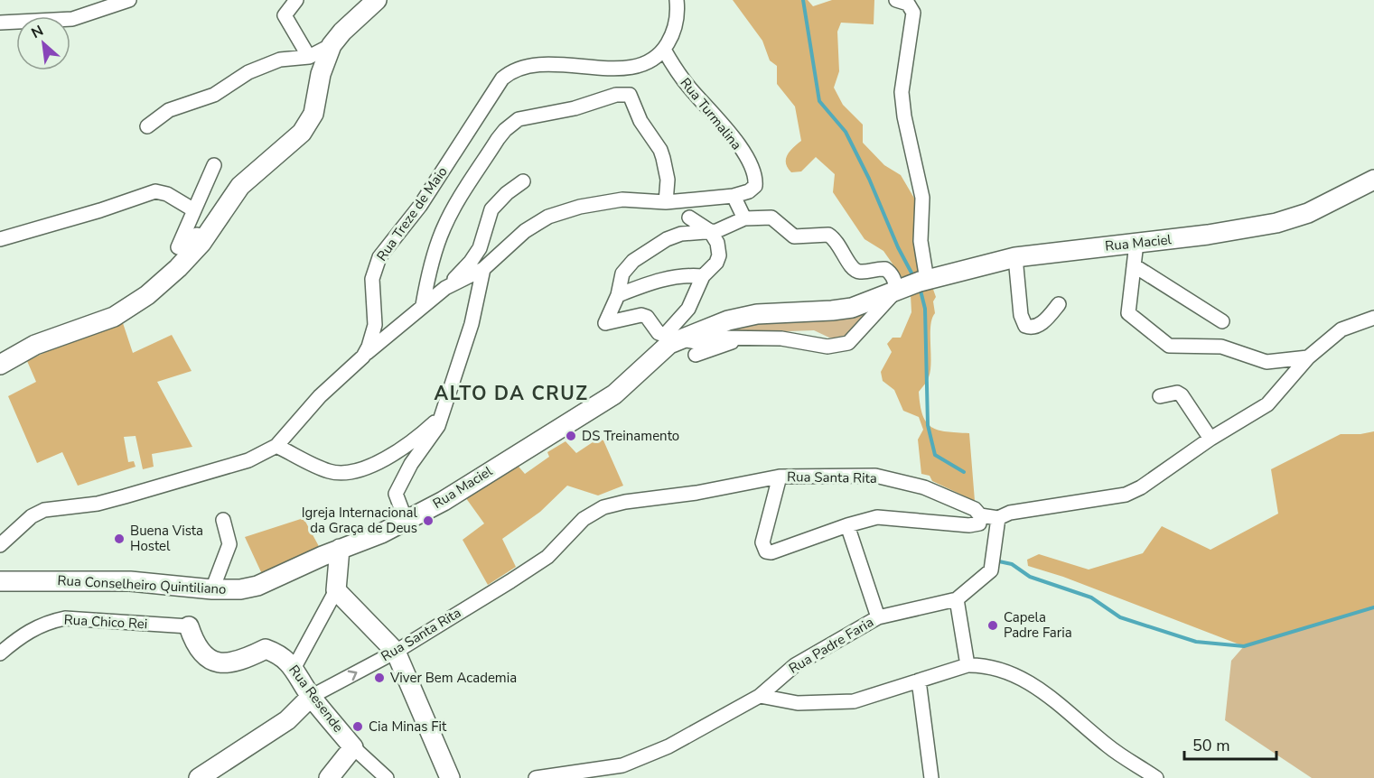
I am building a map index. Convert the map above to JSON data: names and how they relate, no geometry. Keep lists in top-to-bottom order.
{
  "streets": {
    "main road": ["Rua Maciel", "Rua Conselheiro Quintiliano", "Rua Resende"],
    "street": [
      "Rua Turmalina",
      "Rua Treze de Maio",
      "Rua Santa Rita",
      "Rua Chico Rei",
      "Rua Padre Faria"
    ]
  },
  "crossings": [
    ["Rua Turmalina", "Rua Treze de Maio"],
    ["Rua Maciel", "Rua Conselheiro Quintiliano"],
    ["Rua Santa Rita", "Rua Padre Faria"],
    ["Rua Santa Rita", "Rua Resende"],
    ["Rua Chico Rei", "Rua Resende"]
  ],
  "districts": ["ALTO DA CRUZ"],
  "places": [
    "DS Treinamento",
    "Igreja Internacional da Graça de Deus",
    "Buena Vista Hostel",
    "Capela Padre Faria",
    "Viver Bem Academia",
    "Cia Minas Fit"
  ],
  "scale_bar": "50 m",
  "north": "top left"
}
